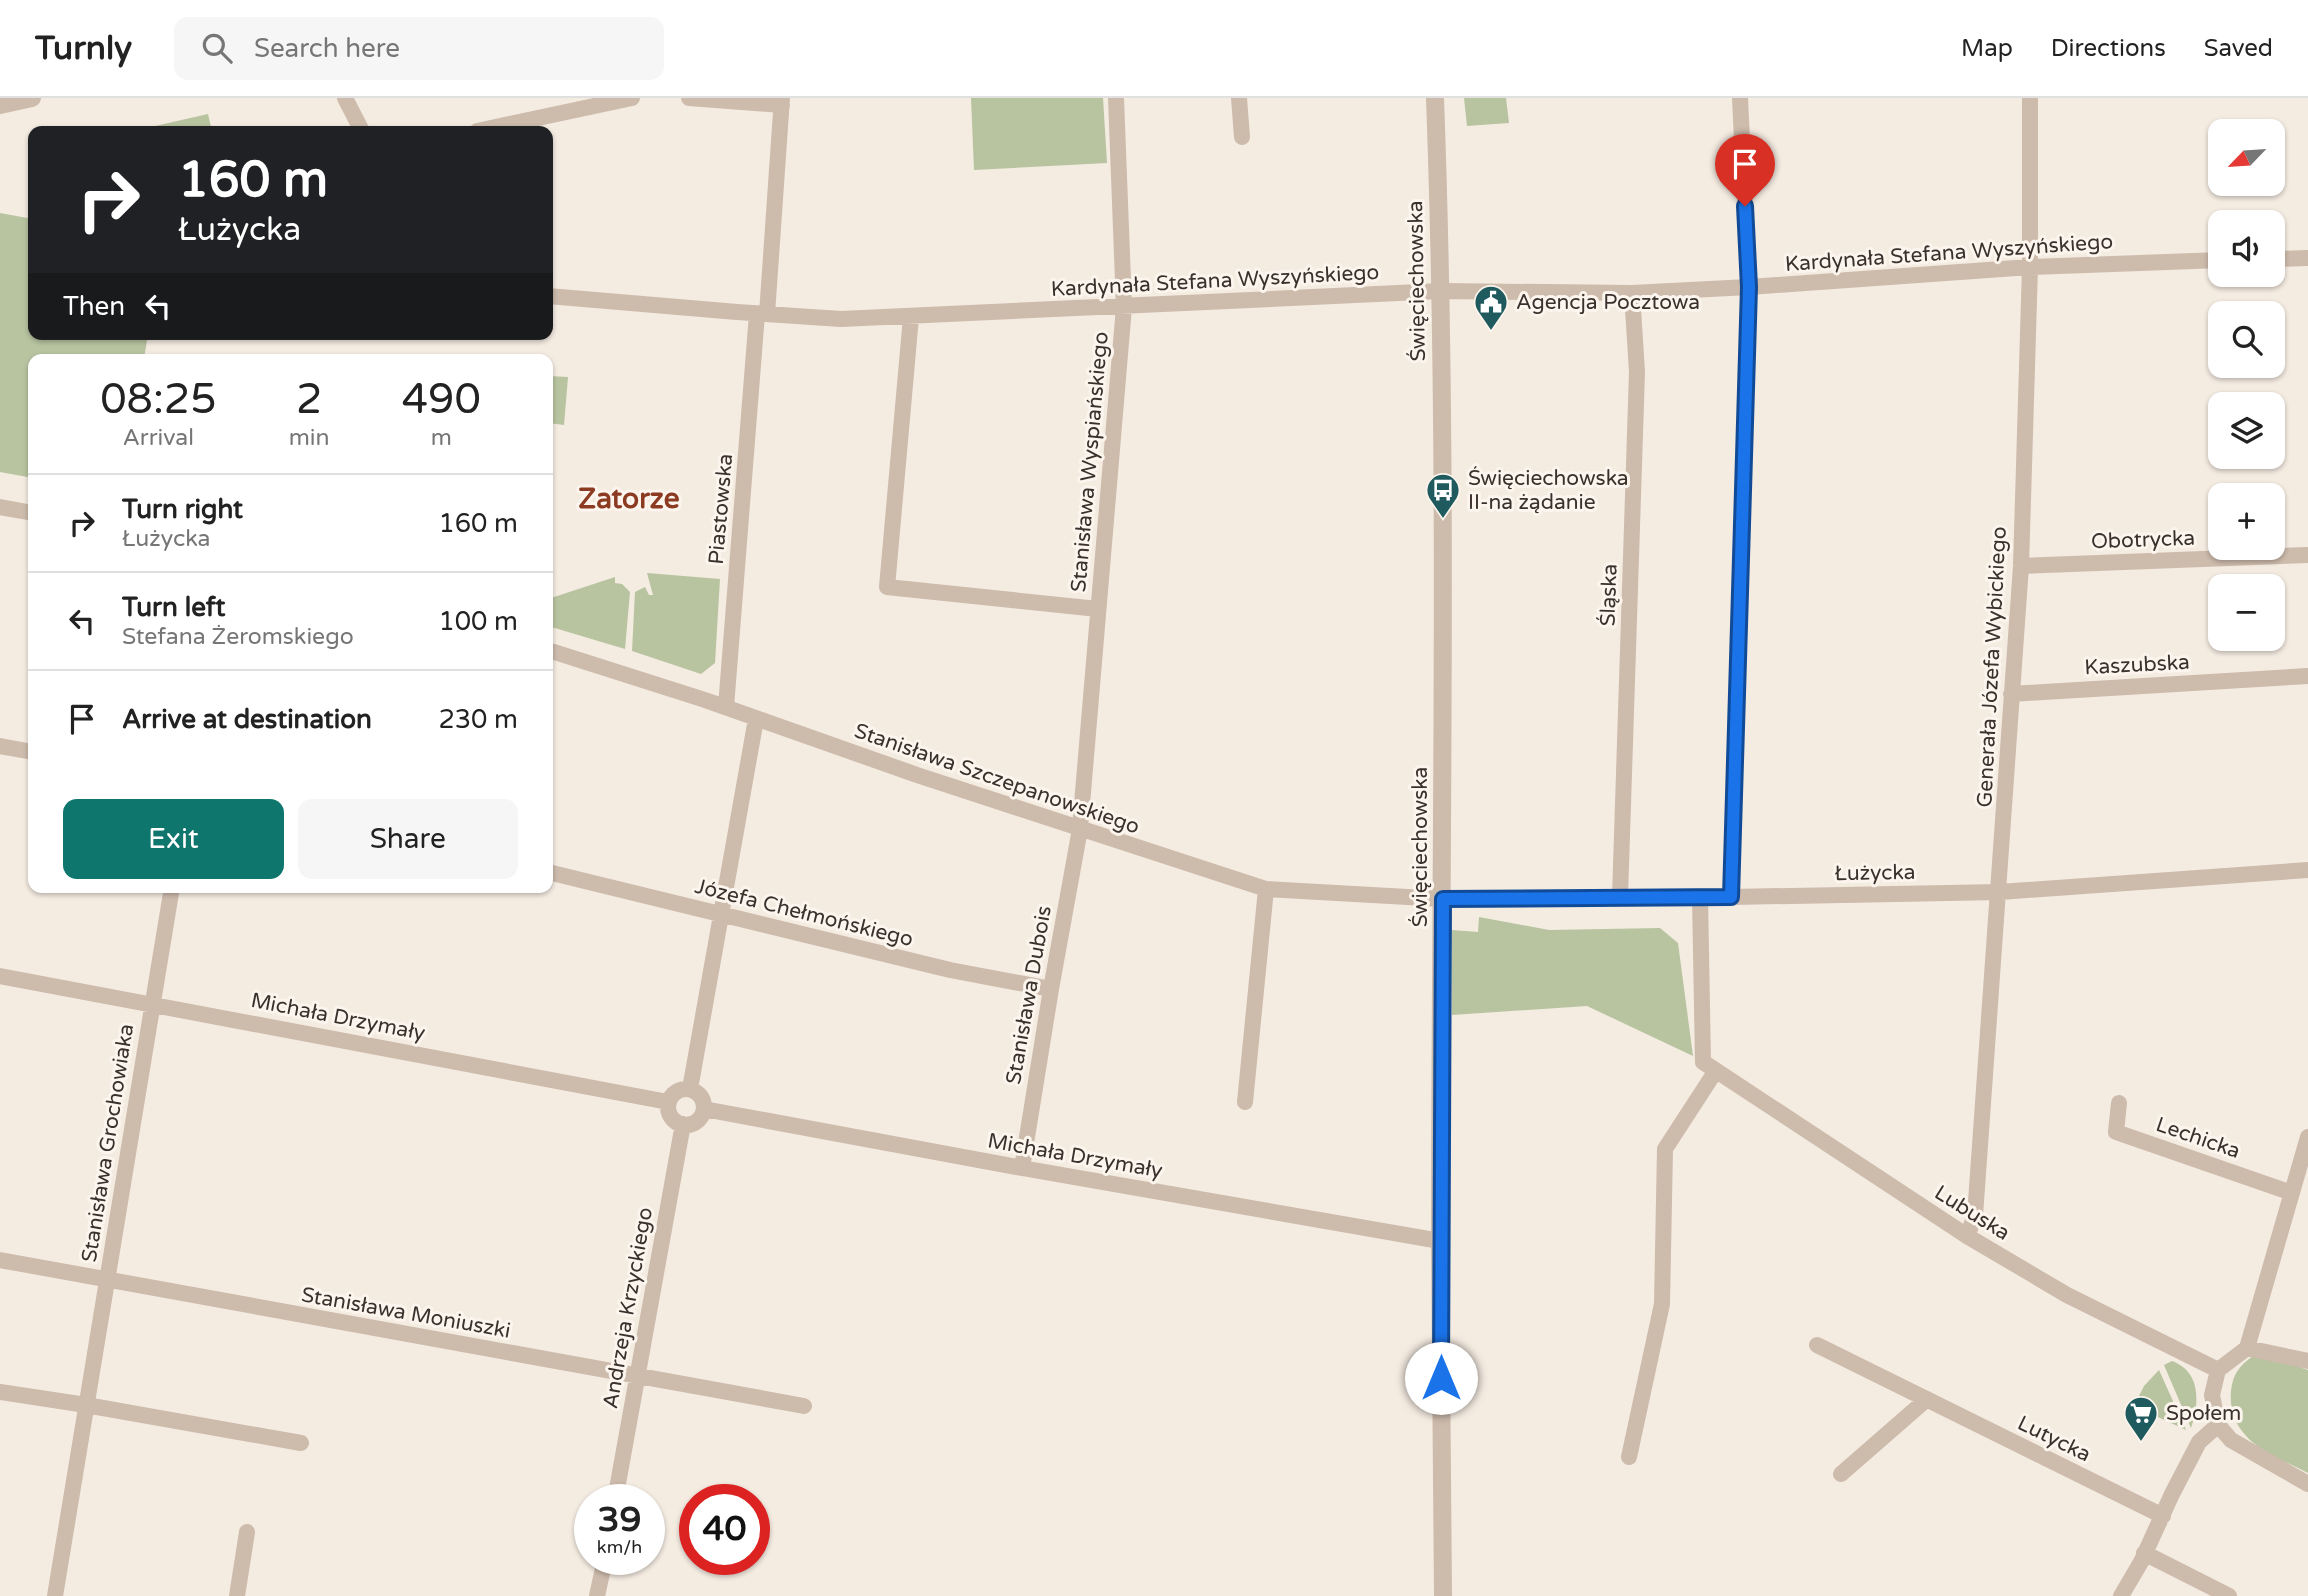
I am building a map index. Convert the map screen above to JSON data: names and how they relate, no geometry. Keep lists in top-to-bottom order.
{
  "streets": {
    "street": [
      "Kardynała Stefana Wyszyńskiego",
      "Święciechowska",
      "Stanisława Wyspiańskiego",
      "Piastowska",
      "Obotrycka",
      "Śląska",
      "Kaszubska",
      "Generała Józefa Wybickiego",
      "Stanisława Szczepanowskiego",
      "Łużycka",
      "Józefa Chełmońskiego",
      "Stanisława Dubois",
      "Michała Drzymały",
      "Lechicka",
      "Stanisława Grochowiaka",
      "Lubuska",
      "Andrzeja Krzyckiego",
      "Stanisława Moniuszki",
      "Lutycka"
    ]
  },
  "crossings": [
    ["Kardynała Stefana Wyszyńskiego", "Święciechowska"],
    ["Kardynała Stefana Wyszyńskiego", "Stanisława Wyspiańskiego"],
    ["Kardynała Stefana Wyszyńskiego", "Piastowska"],
    ["Kardynała Stefana Wyszyńskiego", "Śląska"],
    ["Kardynała Stefana Wyszyńskiego", "Generała Józefa Wybickiego"],
    ["Święciechowska", "Stanisława Szczepanowskiego"],
    ["Święciechowska", "Łużycka"],
    ["Święciechowska", "Michała Drzymały"],
    ["Stanisława Wyspiańskiego", "Stanisława Szczepanowskiego"],
    ["Stanisława Wyspiańskiego", "Stanisława Dubois"],
    ["Piastowska", "Stanisława Szczepanowskiego"],
    ["Obotrycka", "Generała Józefa Wybickiego"],
    ["Śląska", "Łużycka"],
    ["Kaszubska", "Generała Józefa Wybickiego"],
    ["Generała Józefa Wybickiego", "Łużycka"],
    ["Generała Józefa Wybickiego", "Lubuska"],
    ["Stanisława Szczepanowskiego", "Łużycka"],
    ["Stanisława Szczepanowskiego", "Stanisława Dubois"],
    ["Józefa Chełmońskiego", "Stanisława Dubois"],
    ["Stanisława Dubois", "Michała Drzymały"],
    ["Michała Drzymały", "Stanisława Grochowiaka"],
    ["Michała Drzymały", "Andrzeja Krzyckiego"],
    ["Stanisława Grochowiaka", "Stanisława Moniuszki"],
    ["Andrzeja Krzyckiego", "Stanisława Moniuszki"]
  ],
  "districts": ["Zatorze"],
  "places": {
    "public building": ["Agencja Pocztowa"],
    "bus stop": ["Święciechowska II-na żądanie"],
    "supermarket": ["Społem"]
  },
  "north": "bottom left",
  "page": {
    "header": "Turnly",
    "search": "Search here",
    "nav": ["Map", "Directions", "Saved"],
    "map_buttons": ["+", "−"],
    "turn": ["160 m", "Łużycka"],
    "then": "Then",
    "eta": [
      "08:25",
      "Arrival",
      "2",
      "min",
      "490",
      "m"
    ],
    "list": [
      {
        "name": "Turn right",
        "note": "Łużycka",
        "value": "160 m"
      },
      {
        "name": "Turn left",
        "note": "Stefana Żeromskiego",
        "value": "100 m"
      },
      {
        "name": "Arrive at destination",
        "value": "230 m"
      }
    ],
    "buttons": ["Exit", "Share"],
    "speed": "39 km/h",
    "limit": "40"
  }
}
